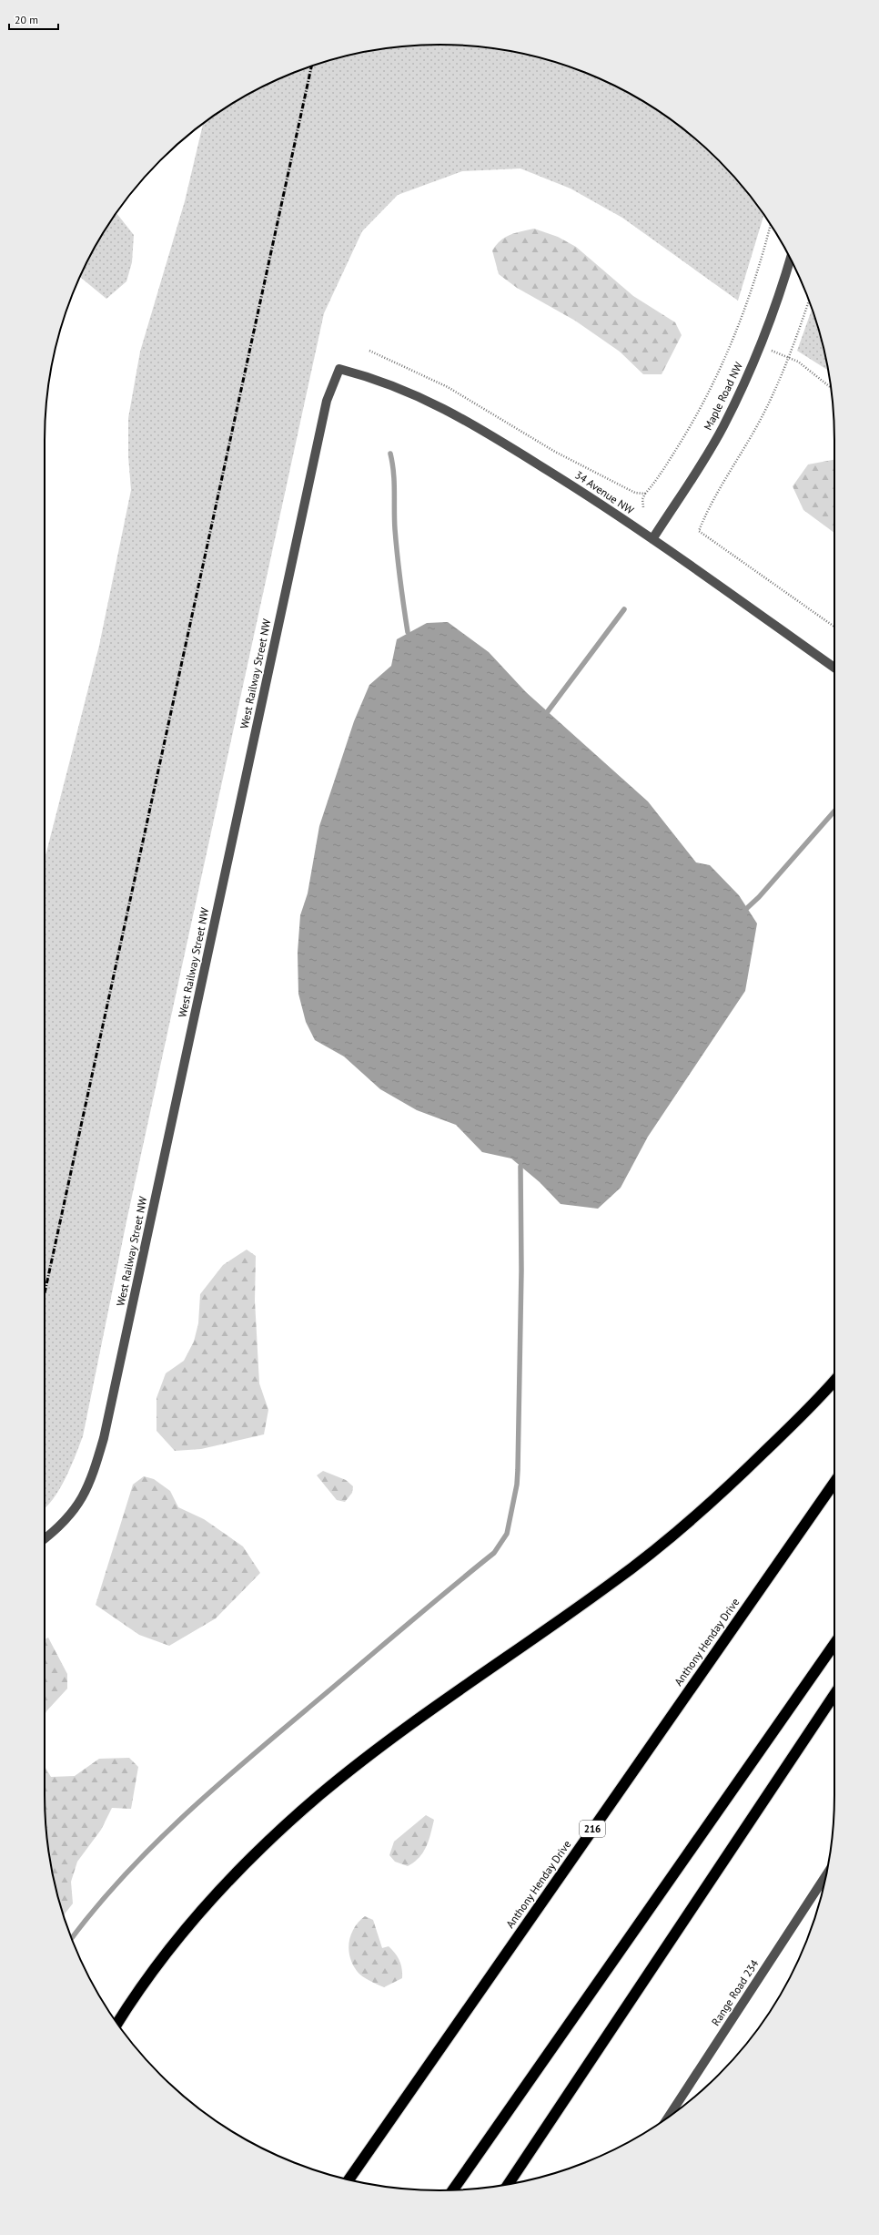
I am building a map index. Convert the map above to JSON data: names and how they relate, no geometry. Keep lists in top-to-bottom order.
{
  "streets": {
    "highway": ["Anthony Henday Drive", "216"],
    "street": [
      "Maple Road NW",
      "34 Avenue NW",
      "West Railway Street NW",
      "Range Road 234"
    ]
  },
  "crossings": [
    ["Maple Road NW", "34 Avenue NW"],
    ["34 Avenue NW", "West Railway Street NW"]
  ],
  "scale_bar": "20 m"
}
